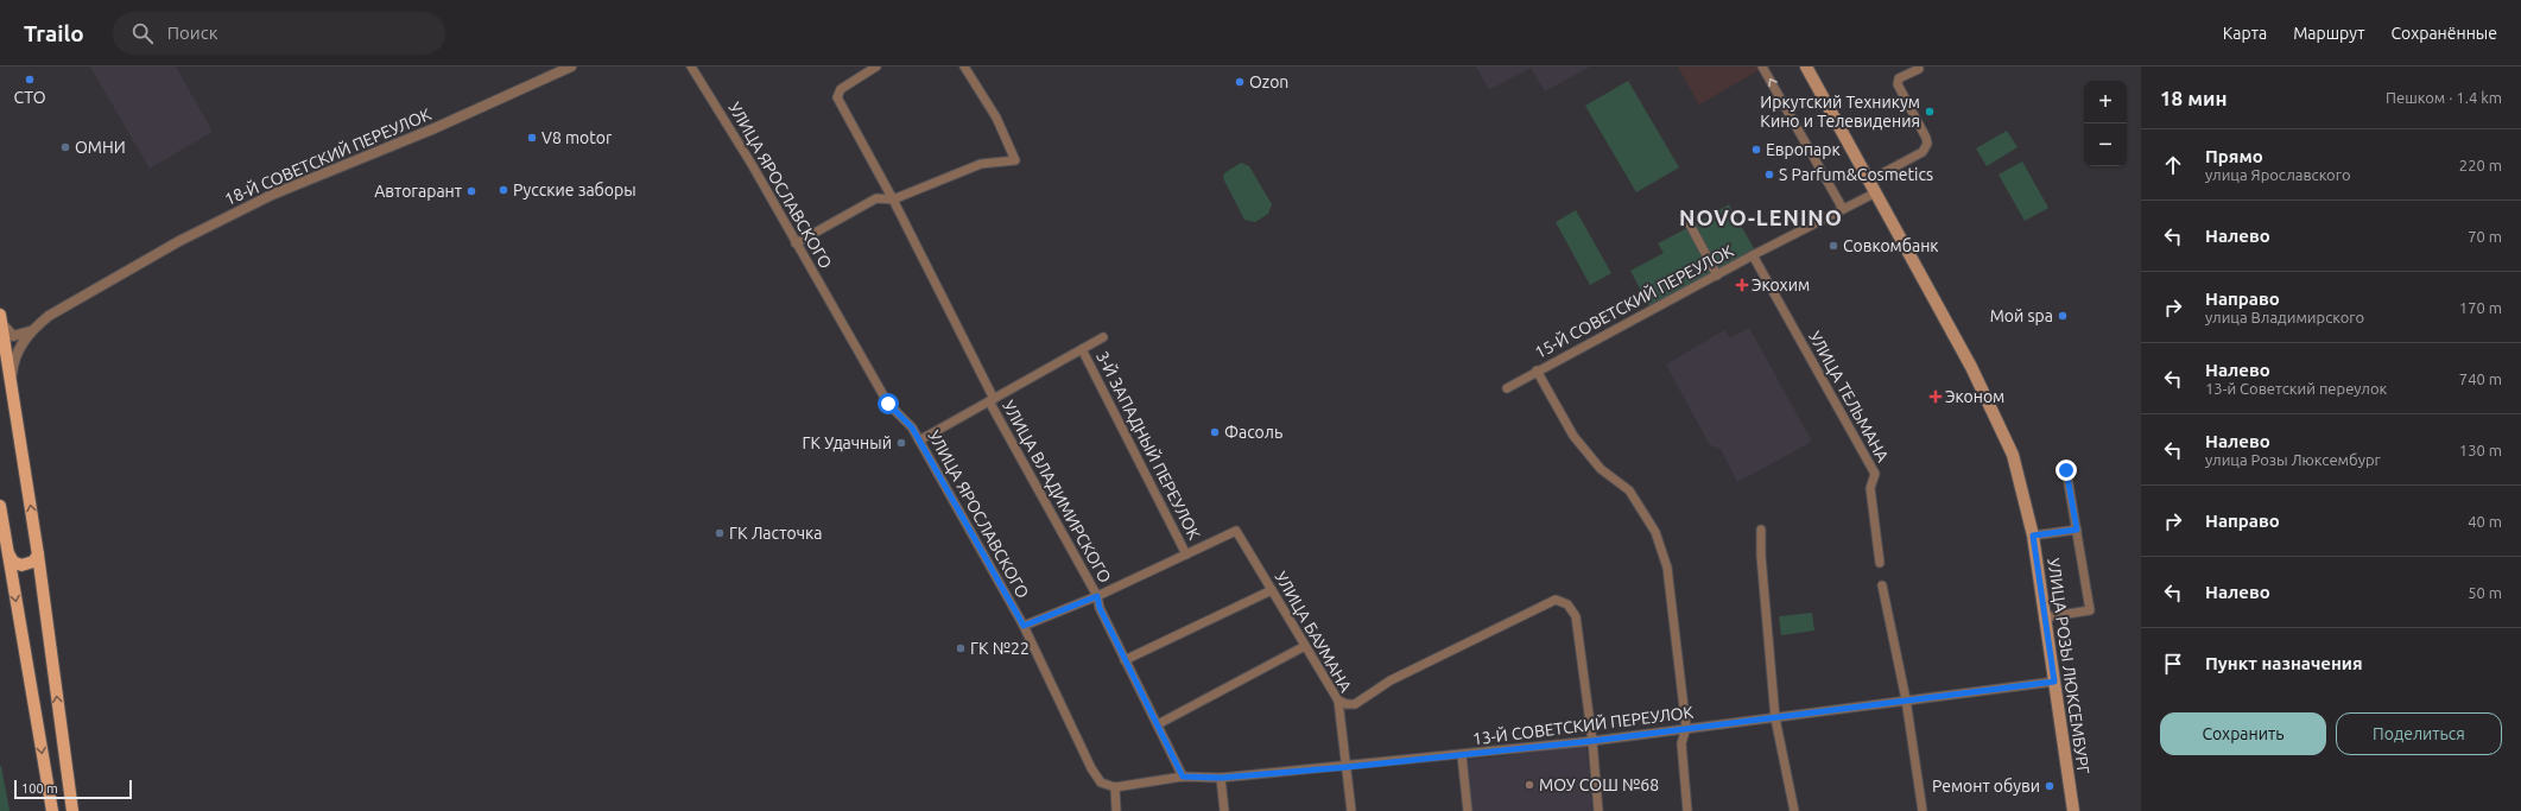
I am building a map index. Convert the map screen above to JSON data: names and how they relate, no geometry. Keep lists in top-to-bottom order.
{
  "streets": {
    "main road": ["УЛИЦА РОЗЫ ЛЮКСЕМБУРГ"],
    "street": [
      "18-Й СОВЕТСКИЙ ПЕРЕУЛОК",
      "УЛИЦА ЯРОСЛАВСКОГО",
      "15-Й СОВЕТСКИЙ ПЕРЕУЛОК",
      "УЛИЦА ТЕЛЬМАНА",
      "3-Й ЗАПАДНЫЙ ПЕРЕУЛОК",
      "УЛИЦА ВЛАДИМИРСКОГО",
      "УЛИЦА БАУМАНА",
      "13-Й СОВЕТСКИЙ ПЕРЕУЛОК"
    ]
  },
  "crossings": [
    ["УЛИЦА ЯРОСЛАВСКОГО", "УЛИЦА ВЛАДИМИРСКОГО"],
    ["УЛИЦА ЯРОСЛАВСКОГО", "13-Й СОВЕТСКИЙ ПЕРЕУЛОК"],
    ["15-Й СОВЕТСКИЙ ПЕРЕУЛОК", "УЛИЦА ТЕЛЬМАНА"],
    ["15-Й СОВЕТСКИЙ ПЕРЕУЛОК", "УЛИЦА РОЗЫ ЛЮКСЕМБУРГ"],
    ["3-Й ЗАПАДНЫЙ ПЕРЕУЛОК", "УЛИЦА ВЛАДИМИРСКОГО"],
    ["3-Й ЗАПАДНЫЙ ПЕРЕУЛОК", "УЛИЦА БАУМАНА"],
    ["УЛИЦА ВЛАДИМИРСКОГО", "13-Й СОВЕТСКИЙ ПЕРЕУЛОК"],
    ["УЛИЦА БАУМАНА", "13-Й СОВЕТСКИЙ ПЕРЕУЛОК"],
    ["УЛИЦА РОЗЫ ЛЮКСЕМБУРГ", "13-Й СОВЕТСКИЙ ПЕРЕУЛОК"]
  ],
  "districts": ["NOVO-LENINO"],
  "places": {
    "other": [
      "СТО",
      "Ozon",
      "Иркутский Техникум Кино и Телевидения",
      "V8 motor",
      "ОМНИ",
      "Европарк",
      "S Parfum&Cosmetics",
      "Русские заборы",
      "Автогарант",
      "Совкомбанк",
      "Мой spa",
      "Фасоль",
      "ГК Удачный",
      "ГК Ласточка",
      "ГК №22",
      "МОУ СОШ №68",
      "Ремонт обуви"
    ],
    "health": ["Экохим", "Эконом"]
  },
  "scale_bar": "100 m",
  "page": {
    "header": "Trailo",
    "search": "Поиск",
    "nav": ["Карта", "Маршрут", "Сохранённые"],
    "heading": ["18 мин", "Пешком · 1.4 km"],
    "map_buttons": ["+", "−"],
    "list": [
      ["Прямо", "улица Ярославского", "220 m"],
      ["Налево", "70 m"],
      ["Направо", "улица Владимирского", "170 m"],
      ["Налево", "13-й Советский переулок", "740 m"],
      ["Налево", "улица Розы Люксембург", "130 m"],
      ["Направо", "40 m"],
      ["Налево", "50 m"],
      "Пункт назначения"
    ],
    "buttons": ["Сохранить", "Поделиться"],
    "scale": "100 m"
  }
}
